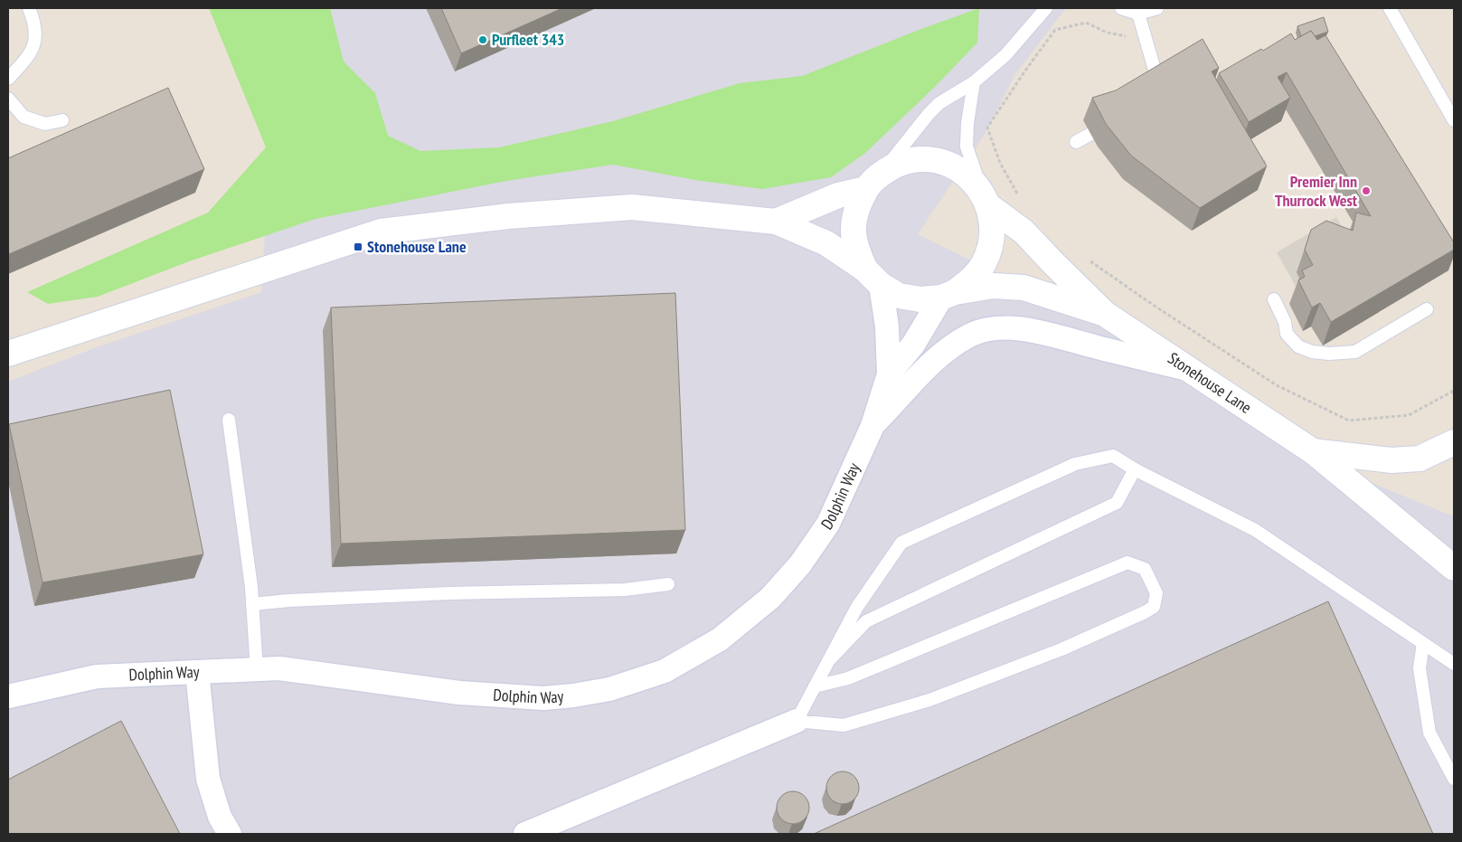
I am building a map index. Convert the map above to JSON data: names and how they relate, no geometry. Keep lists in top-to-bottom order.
{
  "streets": {
    "street": ["Stonehouse Lane", "Dolphin Way"]
  },
  "crossings": [
    ["Stonehouse Lane", "Dolphin Way"]
  ],
  "places": {
    "other": ["Purfleet 343", "Premier Inn Thurrock West"],
    "transit": ["Stonehouse Lane"]
  }
}
